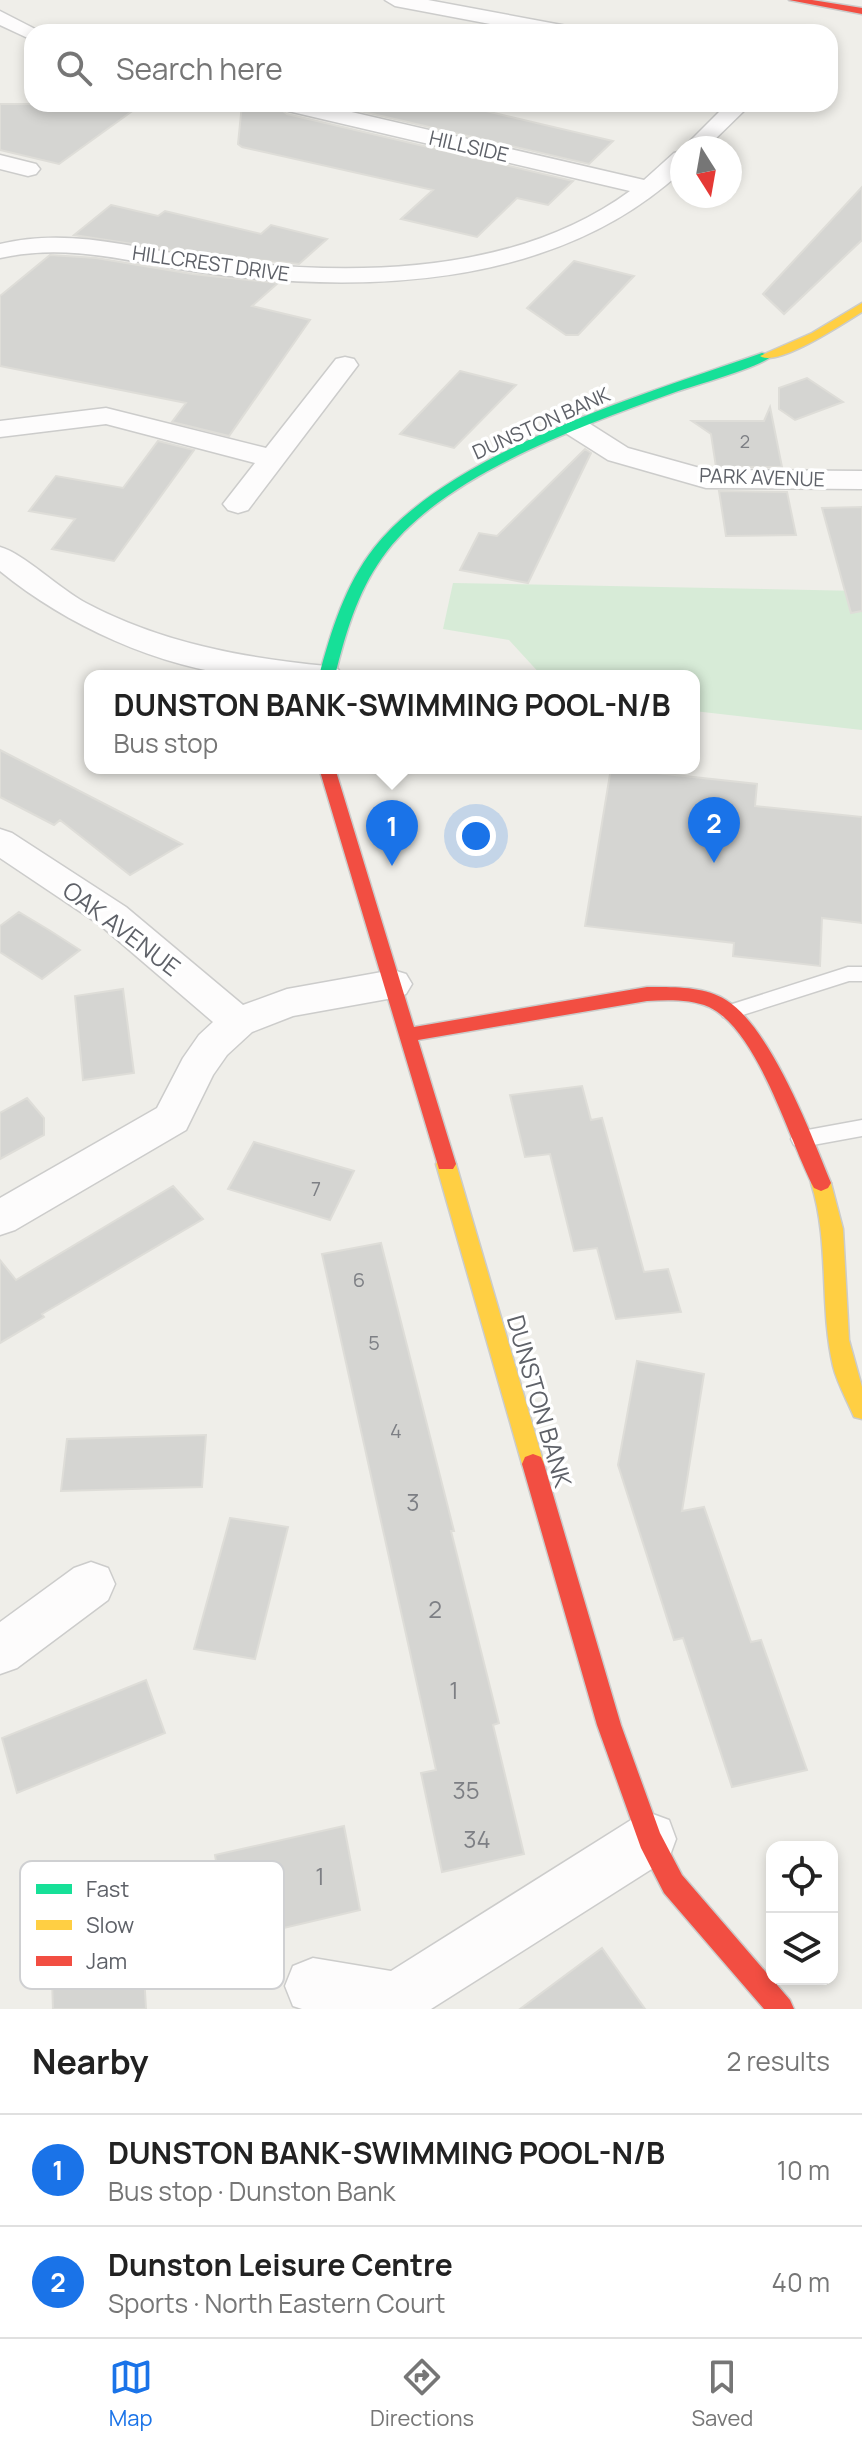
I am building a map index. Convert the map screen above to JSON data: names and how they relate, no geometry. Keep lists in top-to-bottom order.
{
  "streets": {
    "street": [
      "HILLSIDE",
      "HILLCREST DRIVE",
      "DUNSTON BANK",
      "PARK AVENUE",
      "OAK AVENUE"
    ]
  },
  "crossings": [
    ["HILLSIDE", "HILLCREST DRIVE"],
    ["DUNSTON BANK", "PARK AVENUE"]
  ],
  "house_numbers": [
    "2",
    "7",
    "6",
    "5",
    "4",
    "3",
    "2",
    "1",
    "35",
    "34",
    "1"
  ],
  "legend": ["Fast", "Slow", "Jam"],
  "north": "bottom",
  "page": {
    "search": "Search here",
    "popup": ["DUNSTON BANK-SWIMMING POOL-N/B", "Bus stop"],
    "pins": ["2", "1"],
    "heading": ["Nearby", "2 results"],
    "list": [
      {
        "mark": "1",
        "name": "DUNSTON BANK-SWIMMING POOL-N/B",
        "note": "Bus stop · Dunston Bank",
        "value": "10 m"
      },
      {
        "mark": "2",
        "name": "Dunston Leisure Centre",
        "note": "Sports · North Eastern Court",
        "value": "40 m"
      }
    ],
    "nav": ["Map", "Directions", "Saved"]
  }
}
